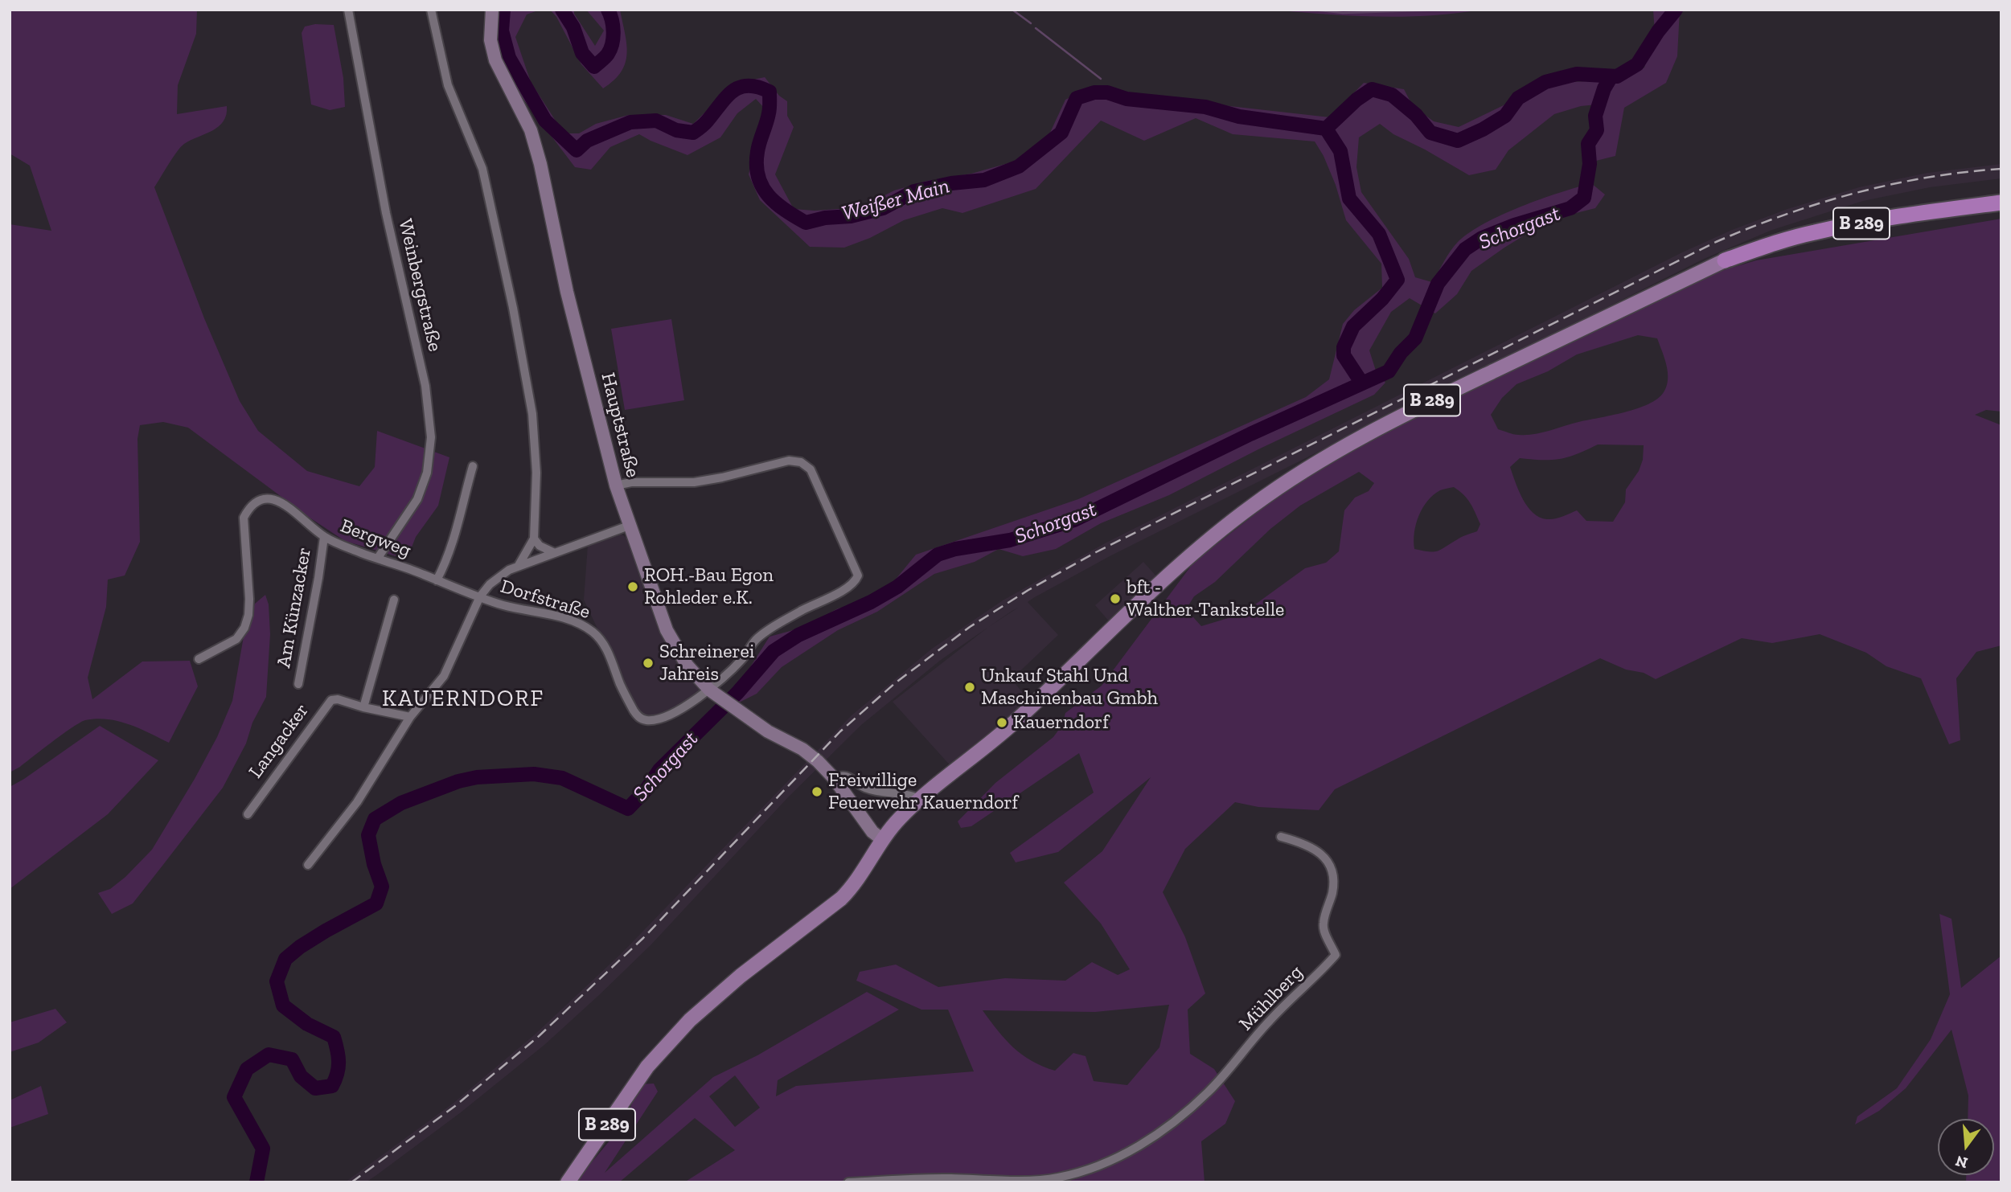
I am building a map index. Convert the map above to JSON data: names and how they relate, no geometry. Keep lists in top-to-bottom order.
{
  "streets": {
    "highway": ["B 289"],
    "main road": ["Hauptstraße"],
    "street": [
      "Weinbergstraße",
      "Bergweg",
      "Dorfstraße",
      "Am Künzacker",
      "Langacker",
      "Mühlberg"
    ]
  },
  "crossings": [
    ["B 289", "Hauptstraße"],
    ["Weinbergstraße", "Bergweg"],
    ["Hauptstraße", "Dorfstraße"],
    ["Bergweg", "Dorfstraße"],
    ["Bergweg", "Am Künzacker"]
  ],
  "districts": ["KAUERNDORF"],
  "water": ["Weißer Main", "Schorgast"],
  "places": [
    "ROH.-Bau Egon Rohleder e.K.",
    "bft - Walther-Tankstelle",
    "Schreinerei Jahreis",
    "Unkauf Stahl Und Maschinenbau Gmbh",
    "Kauerndorf",
    "Freiwillige Feuerwehr Kauerndorf"
  ],
  "north": "bottom"
}
